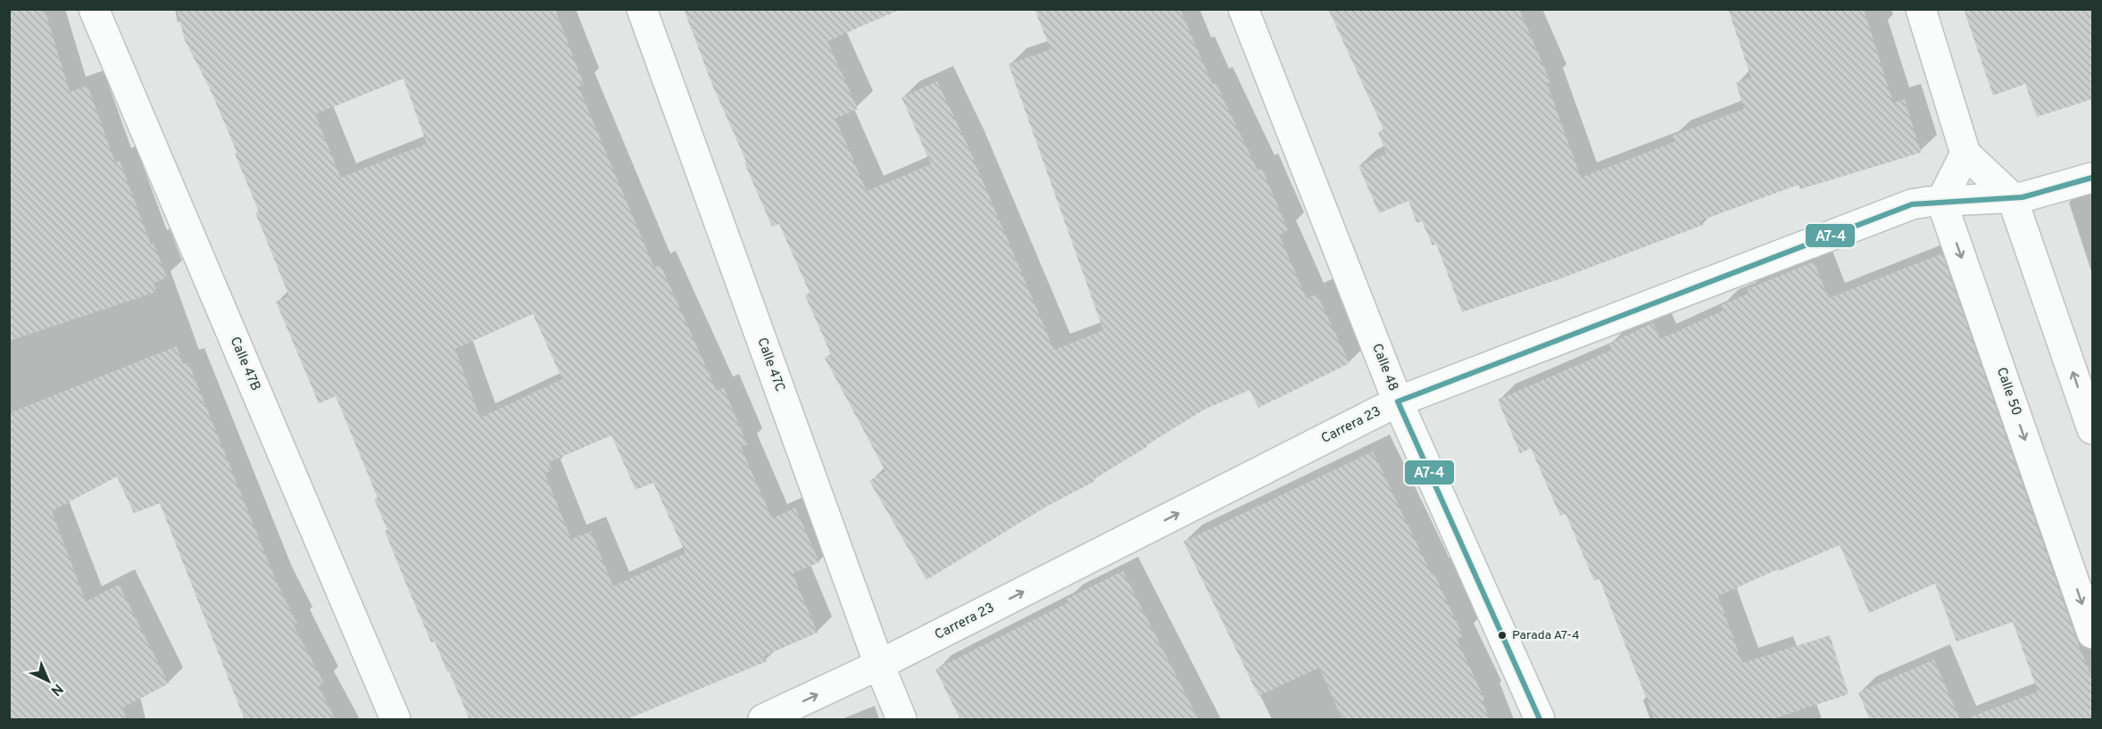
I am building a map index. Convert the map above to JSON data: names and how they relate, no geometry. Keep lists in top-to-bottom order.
{
  "streets": {
    "street": [
      "Calle 47B",
      "Calle 47C",
      "Calle 48",
      "Calle 50",
      "Carrera 23"
    ]
  },
  "crossings": [
    ["Calle 47C", "Carrera 23"],
    ["Calle 48", "Carrera 23"],
    ["Calle 50", "Carrera 23"]
  ],
  "one_way": ["Carrera 23"],
  "places": ["Parada A7-4"],
  "lines": ["transit line A7-4"],
  "north": "bottom right"
}
